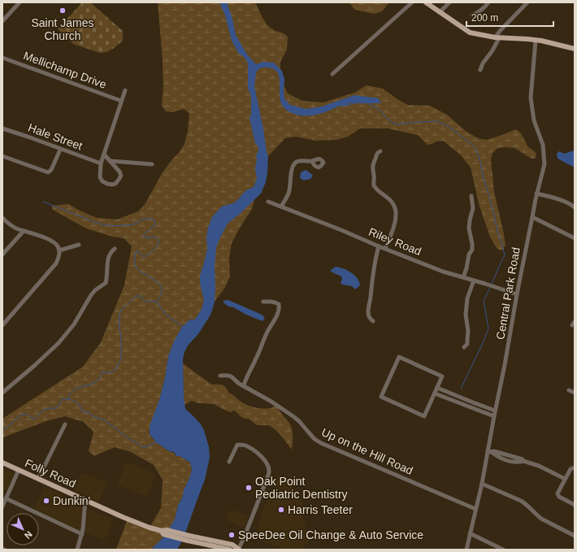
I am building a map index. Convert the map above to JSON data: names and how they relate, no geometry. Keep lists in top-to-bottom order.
{
  "streets": {
    "main road": ["Folly Road"],
    "street": [
      "Mellichamp Drive",
      "Hale Street",
      "Riley Road",
      "Central Park Road",
      "Up on the Hill Road"
    ]
  },
  "crossings": [
    ["Riley Road", "Central Park Road"],
    ["Central Park Road", "Up on the Hill Road"]
  ],
  "places": [
    "Saint James Church",
    "Oak Point Pediatric Dentistry",
    "Dunkin'",
    "Harris Teeter",
    "SpeeDee Oil Change & Auto Service"
  ],
  "scale_bar": "200 m",
  "north": "bottom right"
}
